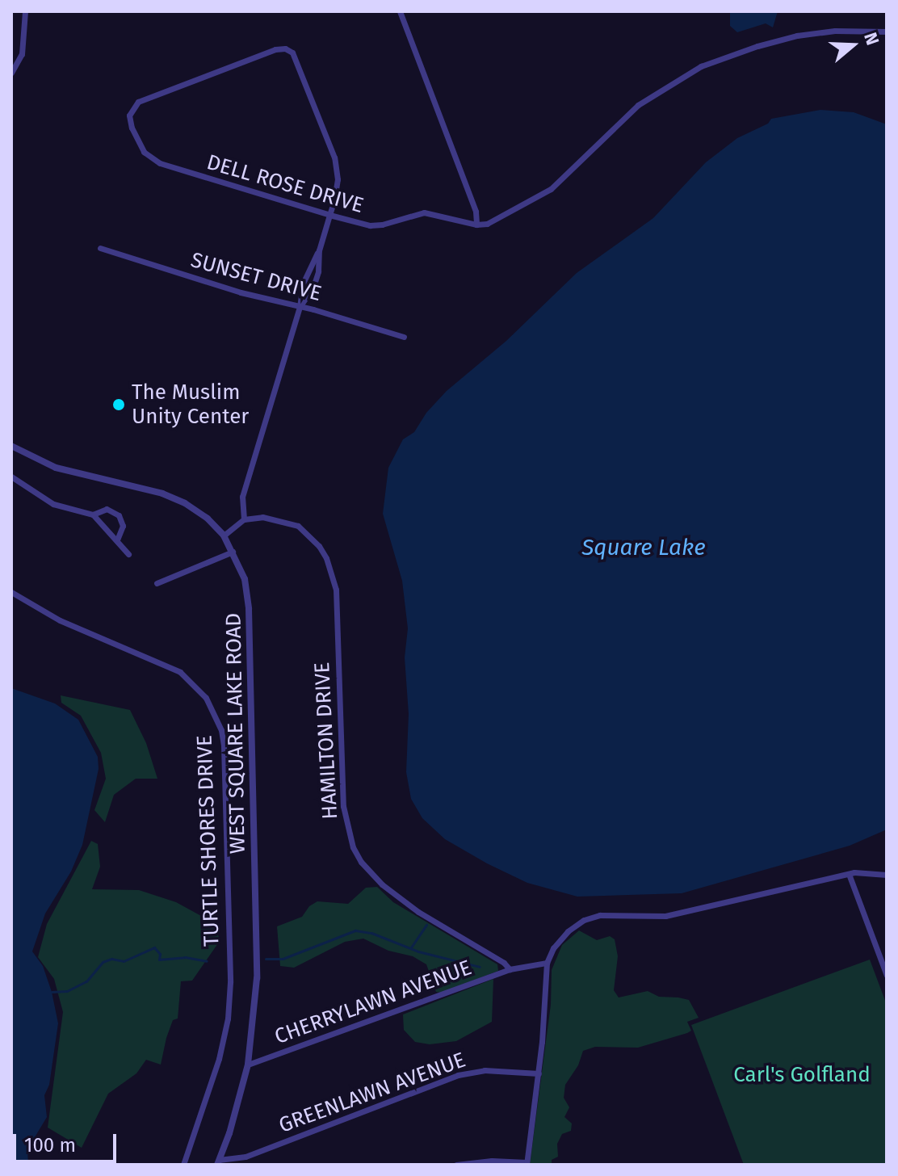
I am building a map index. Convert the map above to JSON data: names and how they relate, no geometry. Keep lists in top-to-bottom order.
{
  "streets": {
    "street": [
      "DELL ROSE DRIVE",
      "SUNSET DRIVE",
      "WEST SQUARE LAKE ROAD",
      "HAMILTON DRIVE",
      "TURTLE SHORES DRIVE",
      "CHERRYLAWN AVENUE",
      "GREENLAWN AVENUE"
    ]
  },
  "crossings": [
    ["WEST SQUARE LAKE ROAD", "CHERRYLAWN AVENUE"],
    ["WEST SQUARE LAKE ROAD", "GREENLAWN AVENUE"],
    ["HAMILTON DRIVE", "CHERRYLAWN AVENUE"]
  ],
  "water": ["Square Lake"],
  "parks": ["Carl's Golfland"],
  "places": ["The Muslim Unity Center"],
  "scale_bar": "100 m",
  "north": "right"
}
